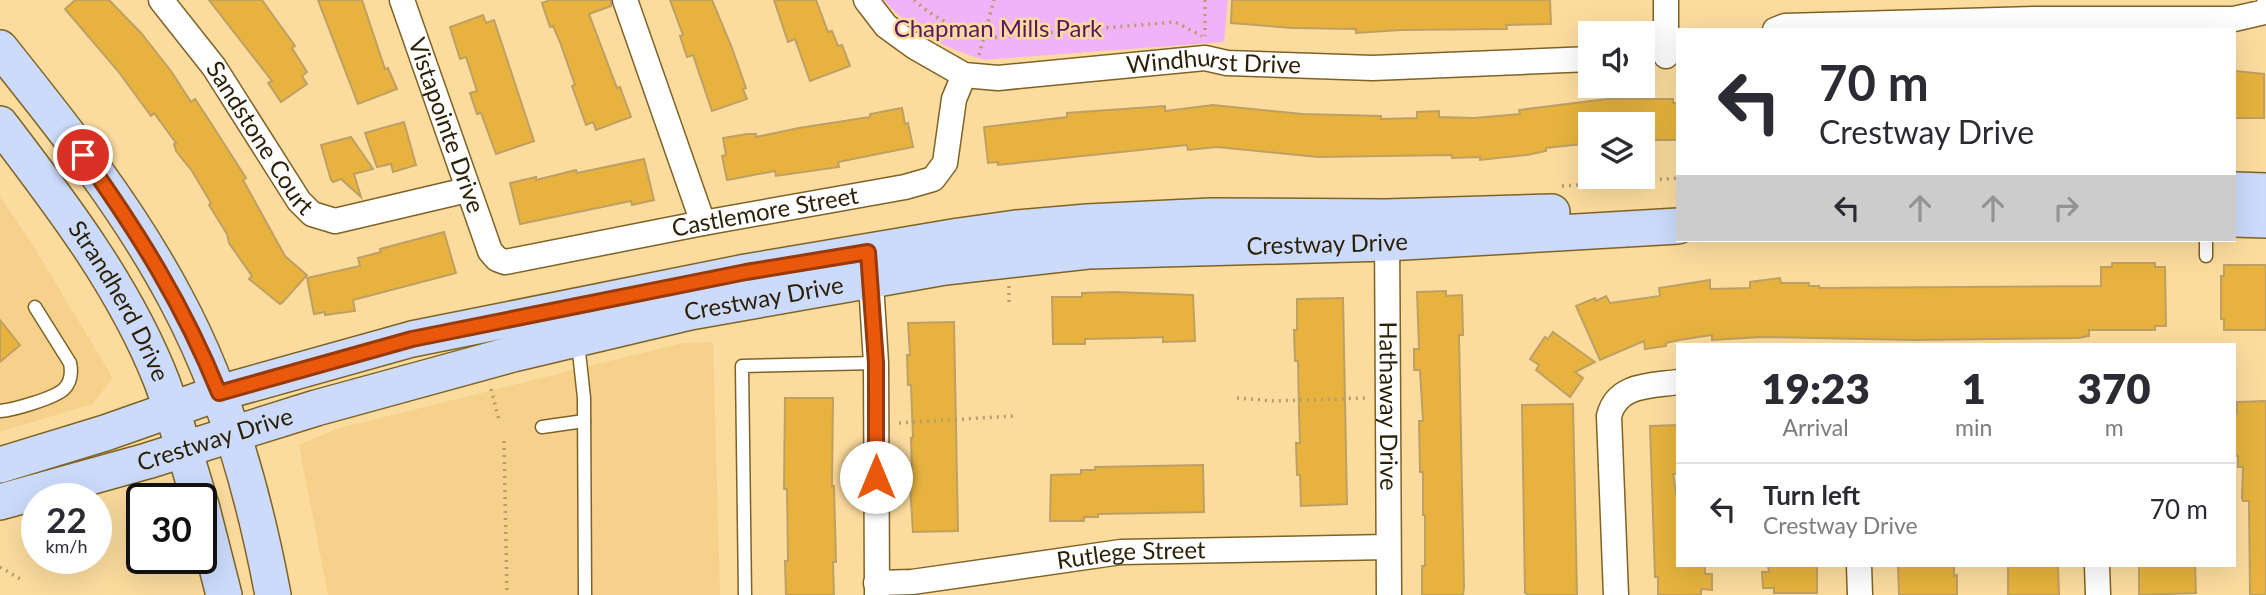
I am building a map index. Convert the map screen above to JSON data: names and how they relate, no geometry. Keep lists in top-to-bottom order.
{
  "streets": {
    "street": [
      "Windhurst Drive",
      "Vistapointe Drive",
      "Sandstone Court",
      "Castlemore Street",
      "Crestway Drive",
      "Strandherd Drive",
      "Hathaway Drive",
      "Rutlege Street"
    ]
  },
  "crossings": [
    ["Windhurst Drive", "Castlemore Street"],
    ["Vistapointe Drive", "Sandstone Court"],
    ["Vistapointe Drive", "Castlemore Street"],
    ["Crestway Drive", "Strandherd Drive"],
    ["Crestway Drive", "Hathaway Drive"],
    ["Hathaway Drive", "Rutlege Street"]
  ],
  "parks": ["Chapman Mills Park"],
  "page": {
    "turn": ["70 m", "Crestway Drive"],
    "eta": [
      "19:23",
      "Arrival",
      "1",
      "min",
      "370",
      "m"
    ],
    "list": [
      {
        "name": "Turn left",
        "note": "Crestway Drive",
        "value": "70 m"
      }
    ],
    "speed": "22 km/h",
    "limit": "30"
  }
}
